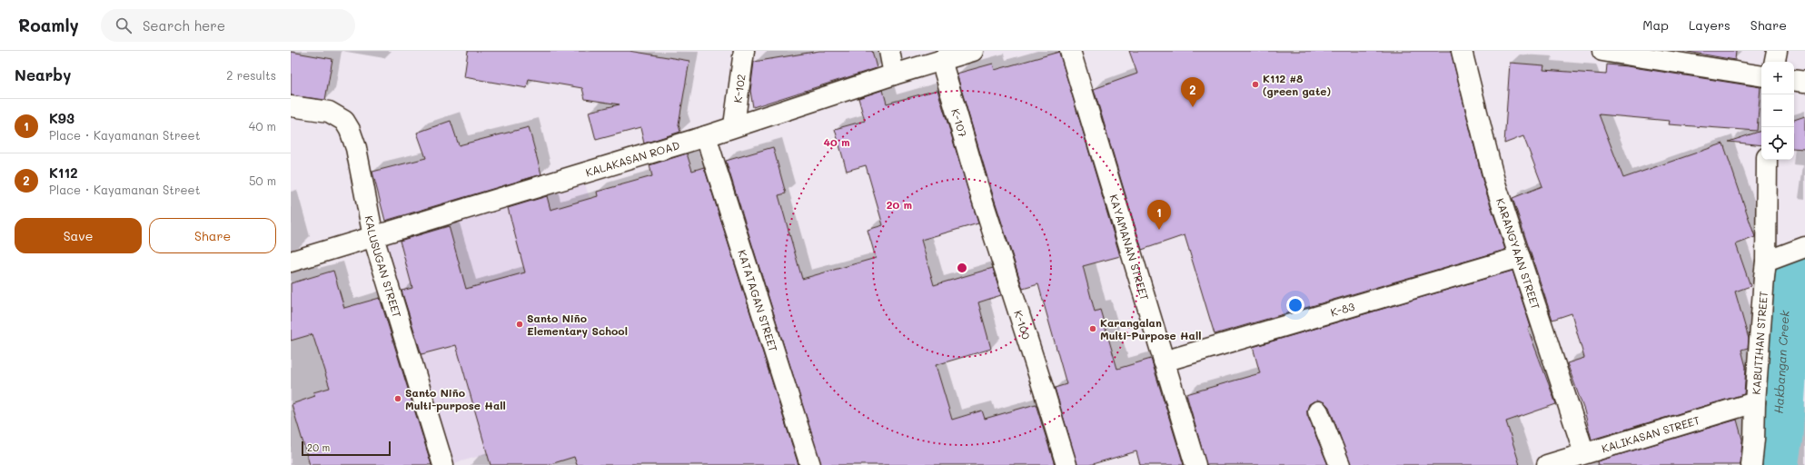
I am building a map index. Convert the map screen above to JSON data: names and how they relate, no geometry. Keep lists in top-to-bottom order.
{
  "streets": {
    "street": [
      "K-102",
      "K-107",
      "KALAKASAN ROAD",
      "KAYAMANAN STREET",
      "KARANGYAAN STREET",
      "KALUSUGAN STREET",
      "KATATAGAN STREET",
      "K-83",
      "K-100",
      "KABUTIHAN STREET",
      "KALIKASAN STREET"
    ]
  },
  "crossings": [
    ["K-102", "KALAKASAN ROAD"],
    ["K-107", "KALAKASAN ROAD"],
    ["K-107", "K-100"],
    ["KALAKASAN ROAD", "KALUSUGAN STREET"],
    ["KALAKASAN ROAD", "KATATAGAN STREET"],
    ["KAYAMANAN STREET", "K-83"],
    ["KARANGYAAN STREET", "K-83"],
    ["KARANGYAAN STREET", "KALIKASAN STREET"],
    ["KABUTIHAN STREET", "KALIKASAN STREET"]
  ],
  "water": ["Hakbangan Creek"],
  "places": [
    "K112 #8 (green gate)",
    "Santo Niño Elementary School",
    "Karangalan Multi-Purpose Hall",
    "Santo Niño Multi-purpose Hall"
  ],
  "scale_bar": "20 m",
  "page": {
    "header": "Roamly",
    "search": "Search here",
    "nav": ["Map", "Layers", "Share"],
    "heading": ["Nearby", "2 results"],
    "map_buttons": ["+", "−"],
    "pins": ["2", "1"],
    "list": [
      {
        "mark": "1",
        "name": "K93",
        "note": "Place · Kayamanan Street",
        "value": "40 m"
      },
      {
        "mark": "2",
        "name": "K112",
        "note": "Place · Kayamanan Street",
        "value": "50 m"
      }
    ],
    "buttons": ["Save", "Share"],
    "scale": "20 m"
  },
  "rings": ["40 m", "20 m"]
}
